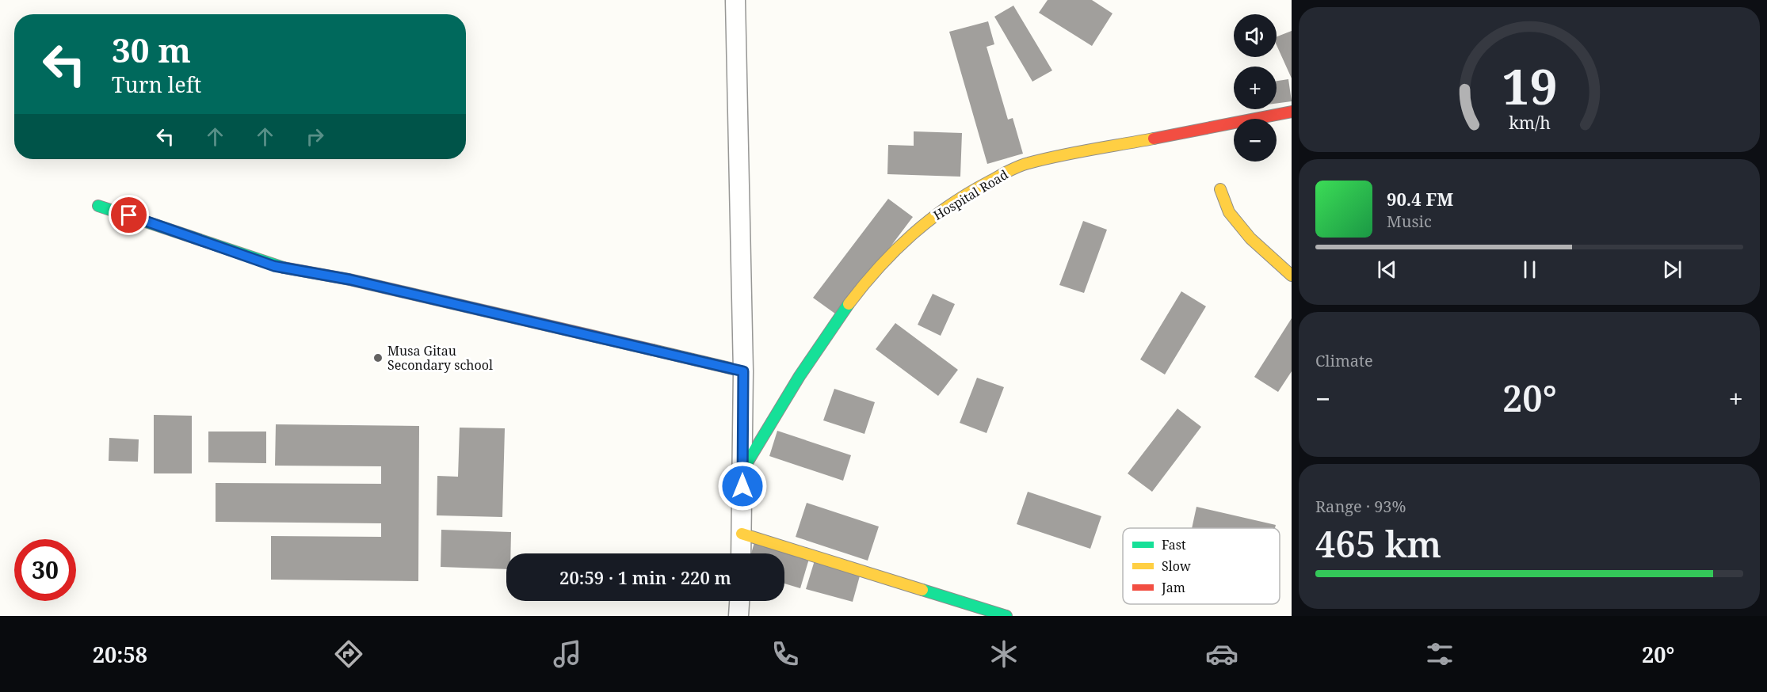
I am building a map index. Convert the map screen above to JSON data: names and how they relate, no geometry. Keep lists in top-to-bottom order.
{
  "streets": {
    "street": ["Hospital Road"]
  },
  "places": ["Musa Gitau Secondary school"],
  "legend": ["Fast", "Slow", "Jam"],
  "page": {
    "map_buttons": ["+", "−"],
    "turn": ["30 m", "Turn left"],
    "song": ["90.4 FM", "Music"],
    "tile": [
      "Climate",
      ["Range · 93%", "465 km"]
    ],
    "heat": ["−", "20°", "+"],
    "limit": "30",
    "trip": "20:59 · 1 min · 220 m",
    "tabs": ["20:58", "20°"],
    "gauge": ["19", "km/h"]
  }
}
